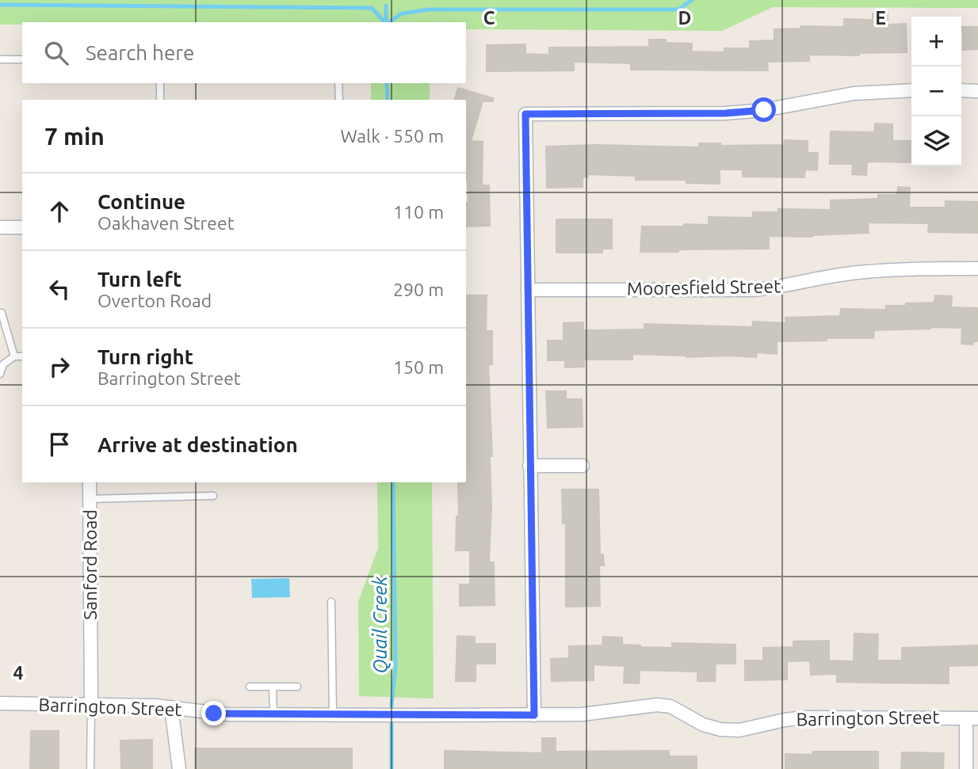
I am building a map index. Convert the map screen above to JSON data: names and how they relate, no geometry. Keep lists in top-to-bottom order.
{
  "streets": {
    "street": ["Mooresfield Street", "Sanford Road", "Barrington Street"]
  },
  "crossings": [
    ["Sanford Road", "Barrington Street"]
  ],
  "water": ["Quail Creek"],
  "page": {
    "map_buttons": ["+", "−"],
    "search": "Search here",
    "heading": ["7 min", "Walk · 550 m"],
    "list": [
      ["Continue", "Oakhaven Street", "110 m"],
      ["Turn left", "Overton Road", "290 m"],
      ["Turn right", "Barrington Street", "150 m"],
      "Arrive at destination"
    ]
  },
  "grid": {
    "columns": ["C", "D", "E"],
    "rows": ["4"]
  }
}
